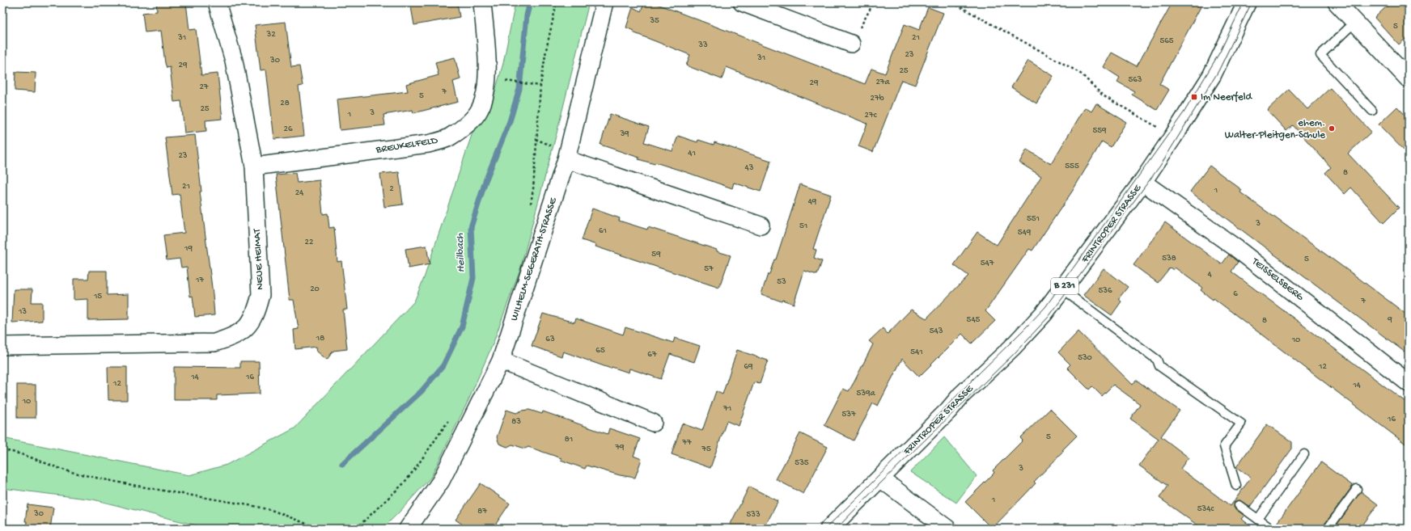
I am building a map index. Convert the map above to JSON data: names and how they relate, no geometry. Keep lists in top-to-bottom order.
{
  "streets": {
    "main road": ["FRINTROPER STRASSE", "B 231"],
    "street": [
      "BREUKELFELD",
      "NEUE HEIMAT",
      "WILHELM-SEGERATH-STRASSE",
      "TEISSELSBERG"
    ]
  },
  "crossings": [
    ["BREUKELFELD", "NEUE HEIMAT"],
    ["FRINTROPER STRASSE", "TEISSELSBERG"]
  ],
  "water": ["Heilbach"],
  "places": {
    "transit": ["Im Neerfeld"],
    "other": ["ehem. Walter-Pleitgen-Schule"]
  },
  "house_numbers": [
    "35",
    "5",
    "32",
    "31",
    "21",
    "565",
    "33",
    "23",
    "31",
    "30",
    "29",
    "25",
    "563",
    "27a",
    "29",
    "27",
    "7",
    "5",
    "27b",
    "28",
    "25",
    "3",
    "1",
    "27c",
    "26",
    "559",
    "39",
    "41",
    "23",
    "555",
    "43",
    "8",
    "21",
    "2",
    "1",
    "24",
    "49",
    "551",
    "3",
    "51",
    "61",
    "549",
    "22",
    "19",
    "59",
    "538",
    "5",
    "547",
    "57",
    "4",
    "17",
    "53",
    "20",
    "536",
    "6",
    "15",
    "7",
    "13",
    "545",
    "9",
    "8",
    "543",
    "18",
    "63",
    "10",
    "65",
    "541",
    "67",
    "530",
    "69",
    "12",
    "14",
    "16",
    "12",
    "14",
    "539a",
    "10",
    "71",
    "537",
    "16",
    "83",
    "5",
    "81",
    "77",
    "79",
    "75",
    "535",
    "3",
    "1",
    "534c",
    "87",
    "30",
    "533"
  ]
}
